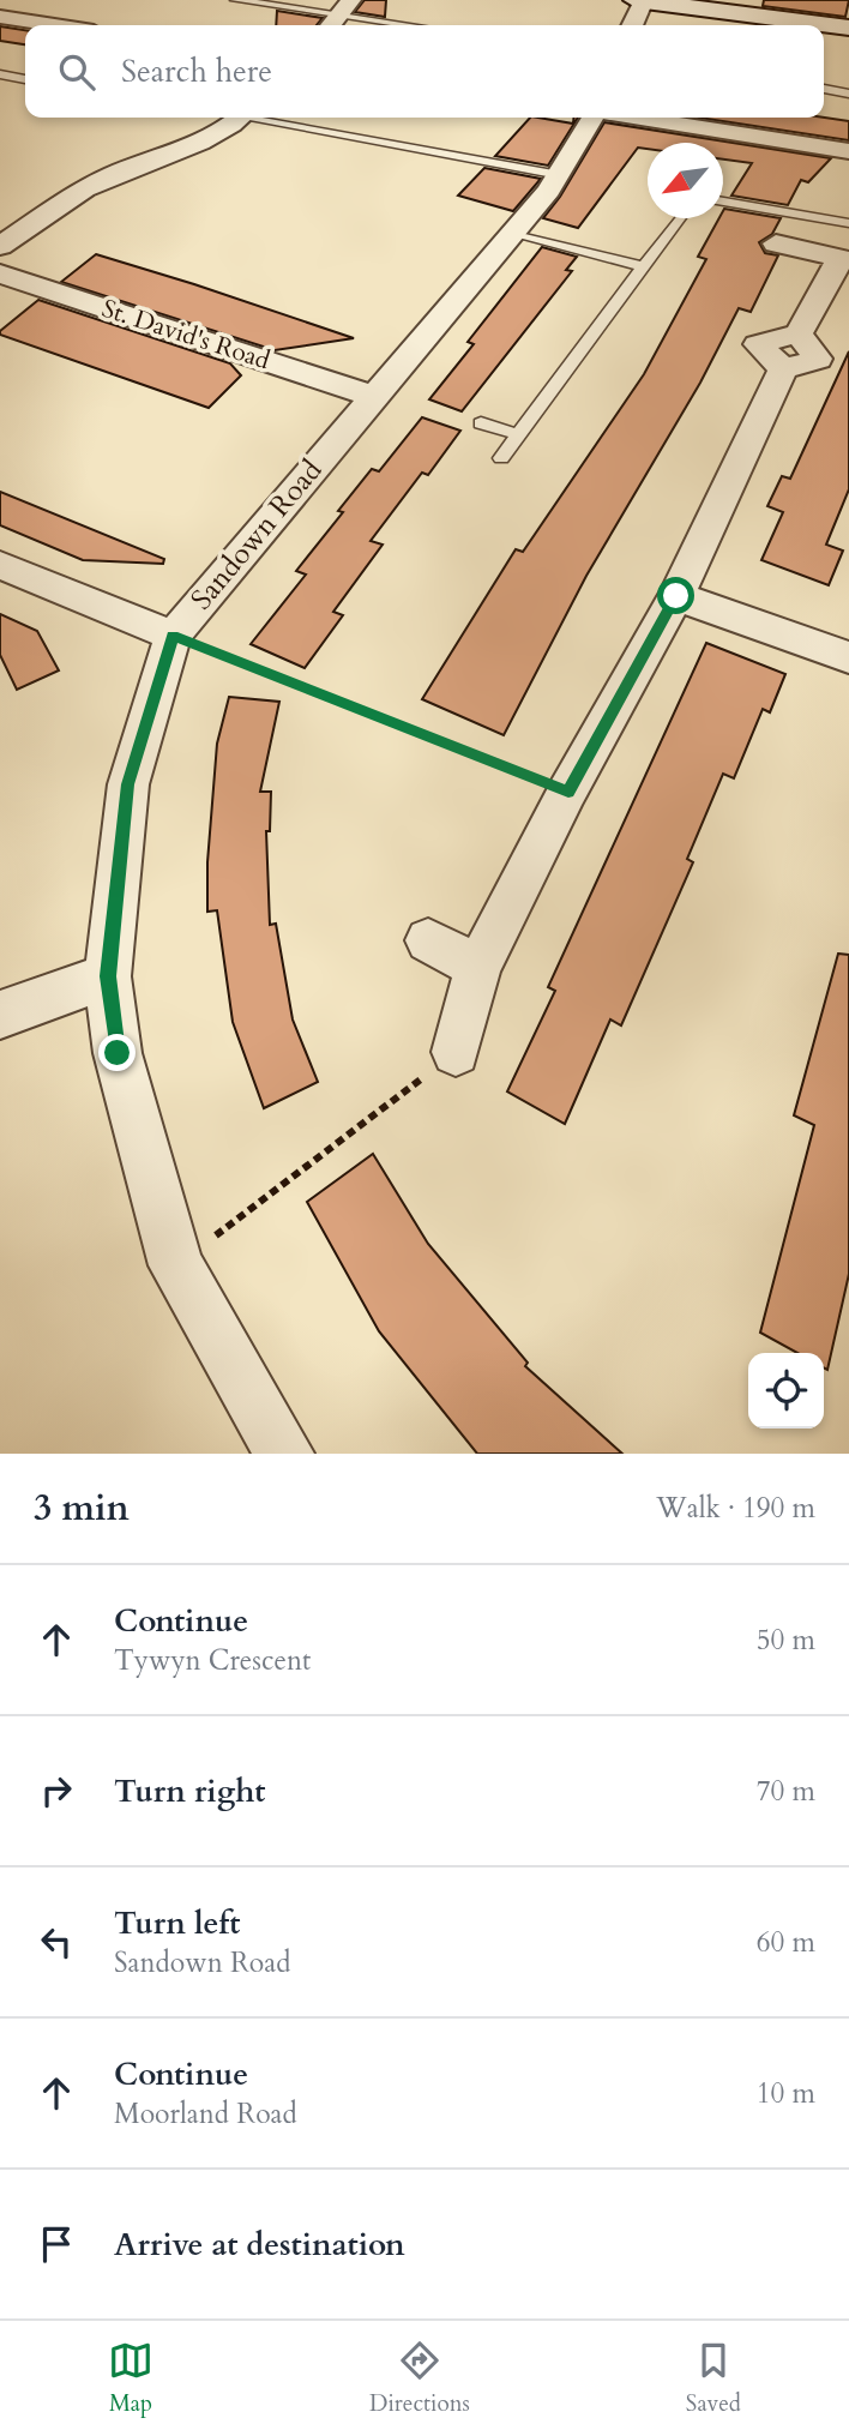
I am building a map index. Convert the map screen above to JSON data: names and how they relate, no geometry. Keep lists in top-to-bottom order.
{
  "streets": {
    "street": ["St. David's Road", "Sandown Road"]
  },
  "crossings": [
    ["St. David's Road", "Sandown Road"]
  ],
  "north": "bottom left",
  "page": {
    "search": "Search here",
    "heading": ["3 min", "Walk · 190 m"],
    "list": [
      ["Continue", "Tywyn Crescent", "50 m"],
      ["Turn right", "70 m"],
      ["Turn left", "Sandown Road", "60 m"],
      ["Continue", "Moorland Road", "10 m"],
      "Arrive at destination"
    ],
    "nav": ["Map", "Directions", "Saved"]
  }
}
